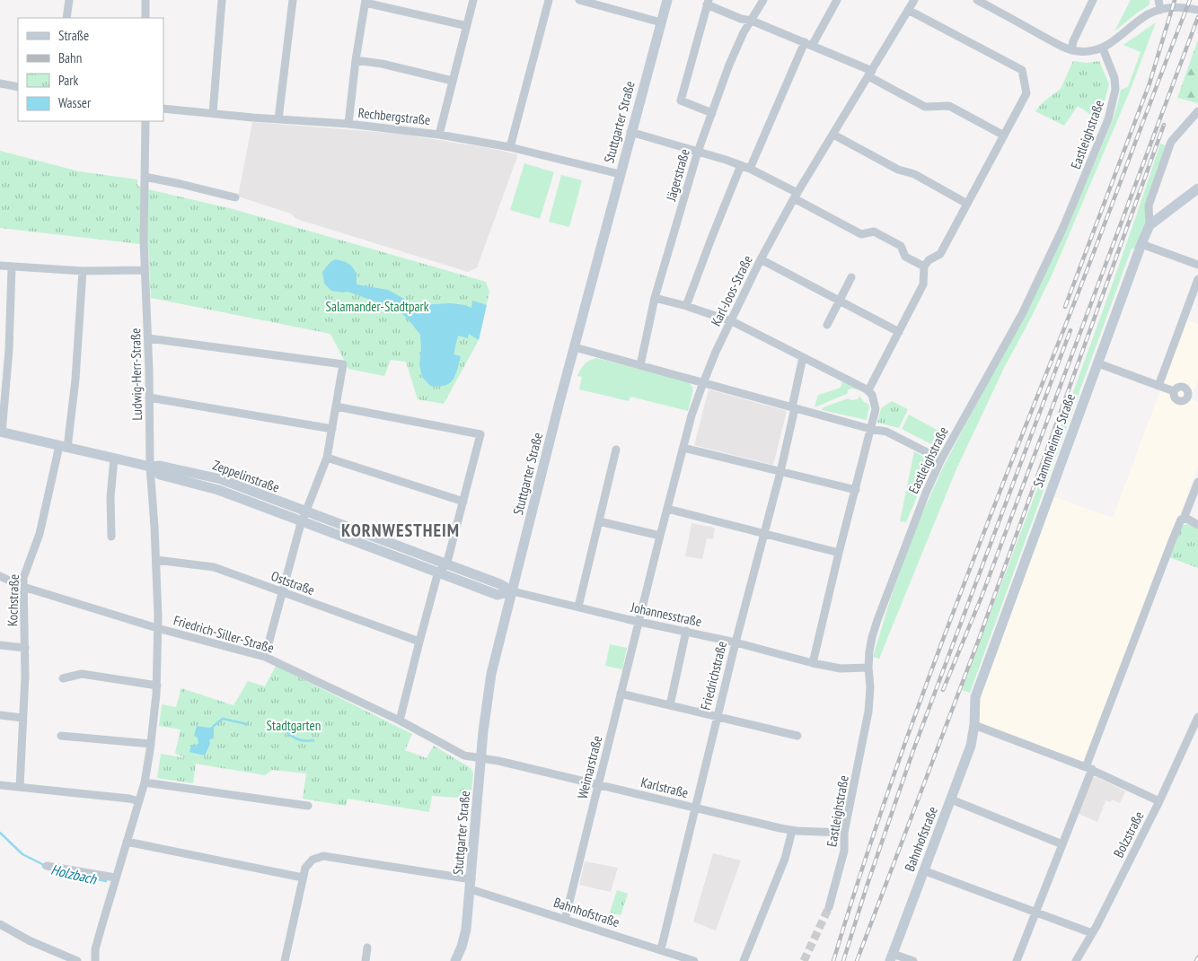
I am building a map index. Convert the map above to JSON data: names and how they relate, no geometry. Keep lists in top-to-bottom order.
{
  "streets": {
    "main road": [
      "Stuttgarter Straße",
      "Stammheimer Straße",
      "Zeppelinstraße",
      "Bahnhofstraße"
    ],
    "street": [
      "Rechbergstraße",
      "Eastleighstraße",
      "Jägerstraße",
      "Karl-Joos-Straße",
      "Ludwig-Herr-Straße",
      "Oststraße",
      "Kochstraße",
      "Johannesstraße",
      "Friedrich-Siller-Straße",
      "Friedrichstraße",
      "Weimarstraße",
      "Karlstraße",
      "Bolzstraße"
    ]
  },
  "crossings": [
    ["Rechbergstraße", "Stuttgarter Straße"],
    ["Stuttgarter Straße", "Zeppelinstraße"],
    ["Stuttgarter Straße", "Johannesstraße"],
    ["Stuttgarter Straße", "Friedrich-Siller-Straße"],
    ["Stuttgarter Straße", "Karlstraße"],
    ["Stuttgarter Straße", "Bahnhofstraße"],
    ["Eastleighstraße", "Johannesstraße"],
    ["Eastleighstraße", "Karlstraße"],
    ["Karl-Joos-Straße", "Johannesstraße"],
    ["Karl-Joos-Straße", "Weimarstraße"],
    ["Ludwig-Herr-Straße", "Zeppelinstraße"],
    ["Ludwig-Herr-Straße", "Oststraße"],
    ["Ludwig-Herr-Straße", "Friedrich-Siller-Straße"],
    ["Stammheimer Straße", "Bahnhofstraße"],
    ["Zeppelinstraße", "Kochstraße"],
    ["Zeppelinstraße", "Johannesstraße"],
    ["Kochstraße", "Friedrich-Siller-Straße"],
    ["Johannesstraße", "Friedrichstraße"],
    ["Johannesstraße", "Weimarstraße"],
    ["Friedrich-Siller-Straße", "Karlstraße"],
    ["Friedrichstraße", "Karlstraße"],
    ["Friedrichstraße", "Bahnhofstraße"],
    ["Weimarstraße", "Karlstraße"],
    ["Weimarstraße", "Bahnhofstraße"]
  ],
  "districts": ["KORNWESTHEIM"],
  "water": ["Holzbach"],
  "parks": ["Salamander-Stadtpark", "Stadtgarten"],
  "legend": [
    "Straße",
    "Bahn",
    "Park",
    "Wasser"
  ]
}
